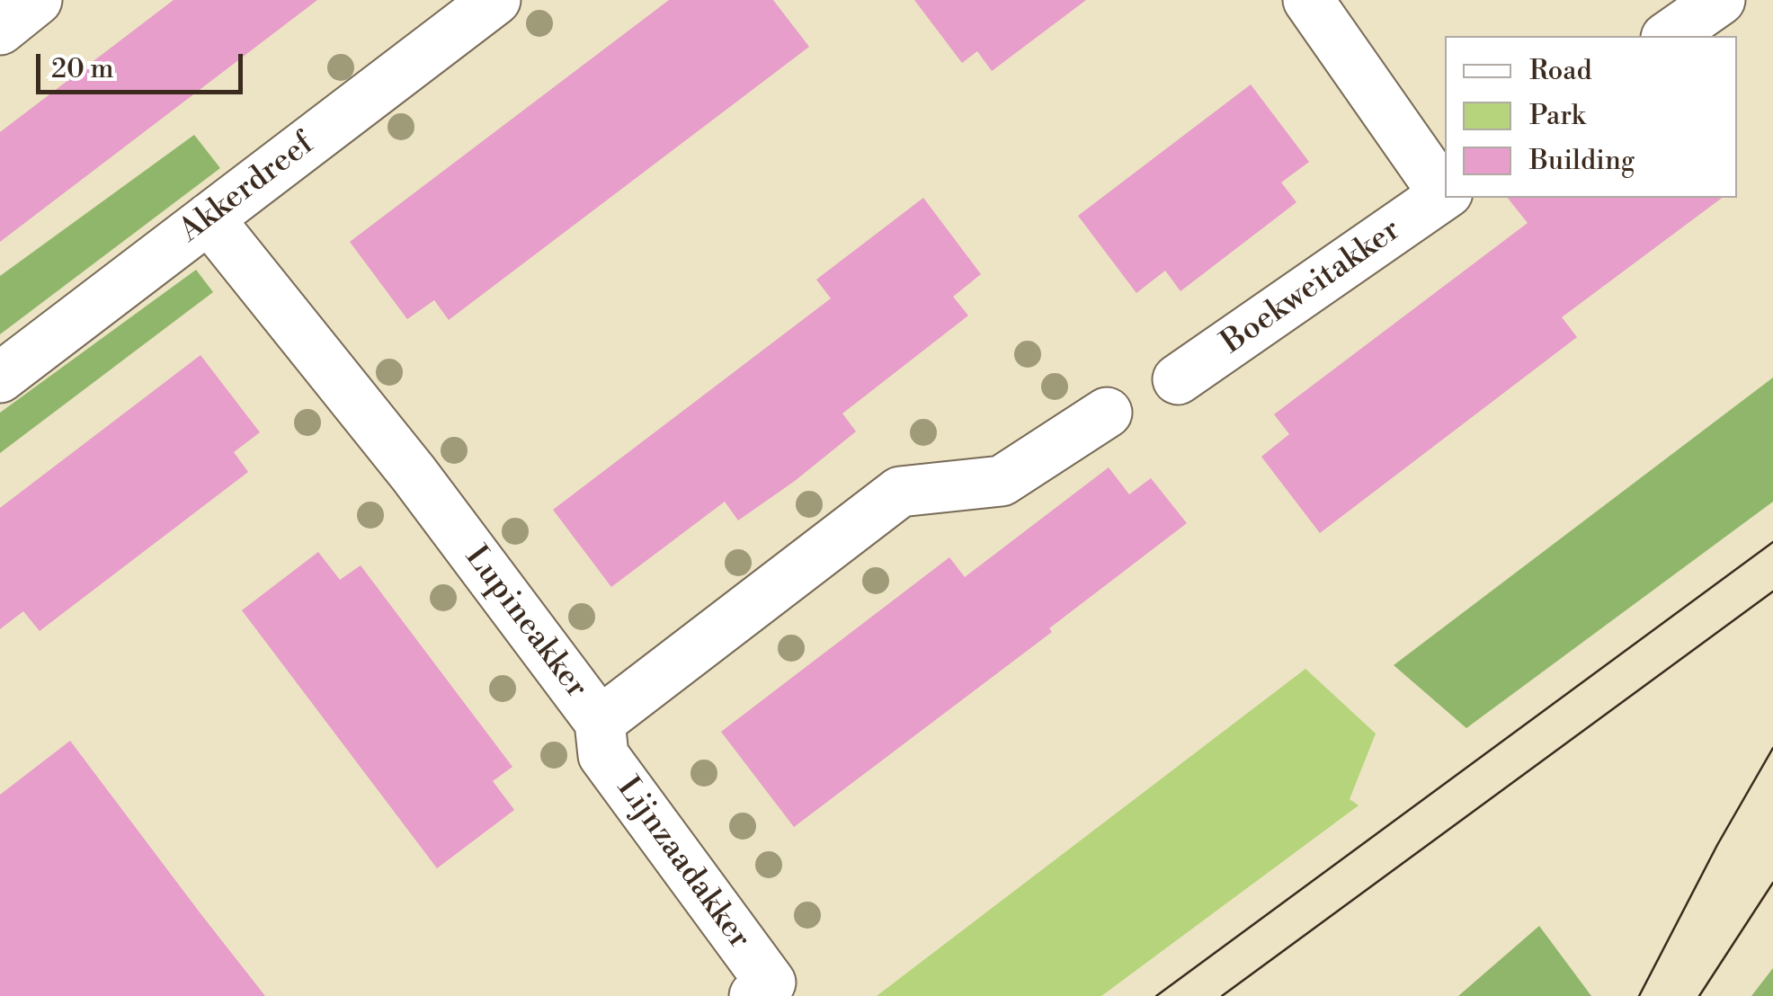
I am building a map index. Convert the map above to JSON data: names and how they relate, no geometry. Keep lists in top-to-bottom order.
{
  "streets": {
    "street": [
      "Akkerdreef",
      "Boekweitakker",
      "Lupineakker",
      "Lijnzaadakker"
    ]
  },
  "crossings": [
    ["Akkerdreef", "Lupineakker"],
    ["Lupineakker", "Lijnzaadakker"]
  ],
  "legend": ["Road", "Park", "Building"],
  "scale_bar": "20 m"
}
